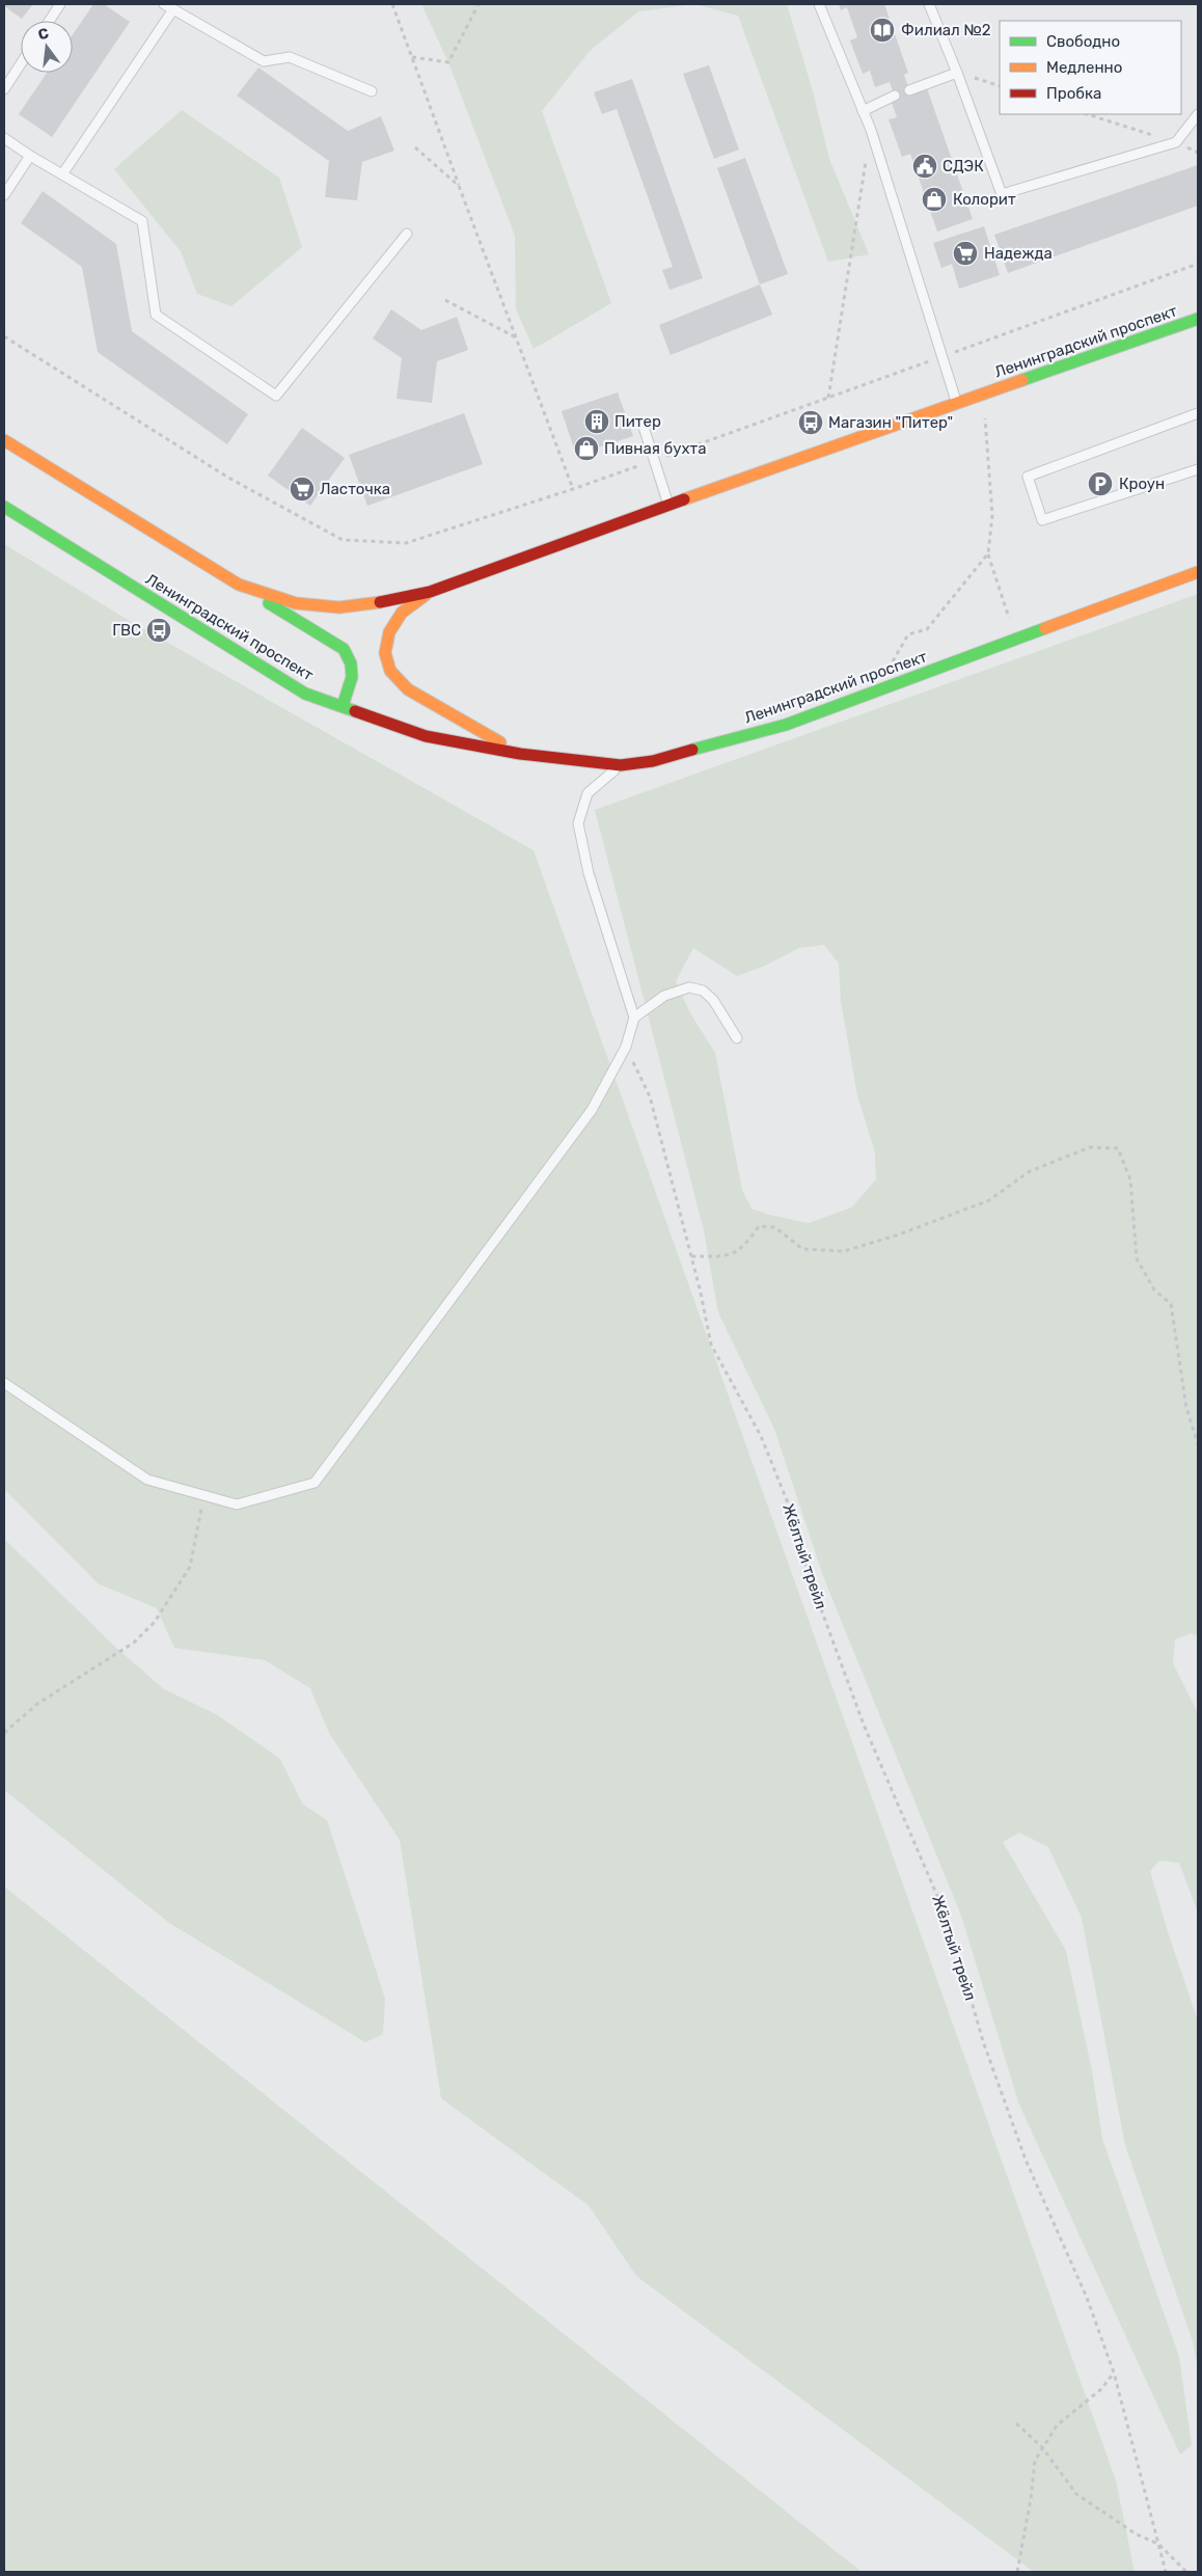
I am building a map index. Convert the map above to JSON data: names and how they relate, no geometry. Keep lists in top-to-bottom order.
{
  "streets": {
    "main road": ["Ленинградский проспект"],
    "path": ["Жёлтый трейл"]
  },
  "places": {
    "library": ["Филиал №2"],
    "public building": ["СДЭК"],
    "shop": ["Колорит", "Пивная бухта"],
    "supermarket": ["Надежда", "Ласточка"],
    "building": ["Питер"],
    "bus stop": ["Магазин \"Питер\"", "ГВС"],
    "parking": ["Кроун"]
  },
  "legend": ["Свободно", "Медленно", "Пробка"],
  "north": "top"
}
